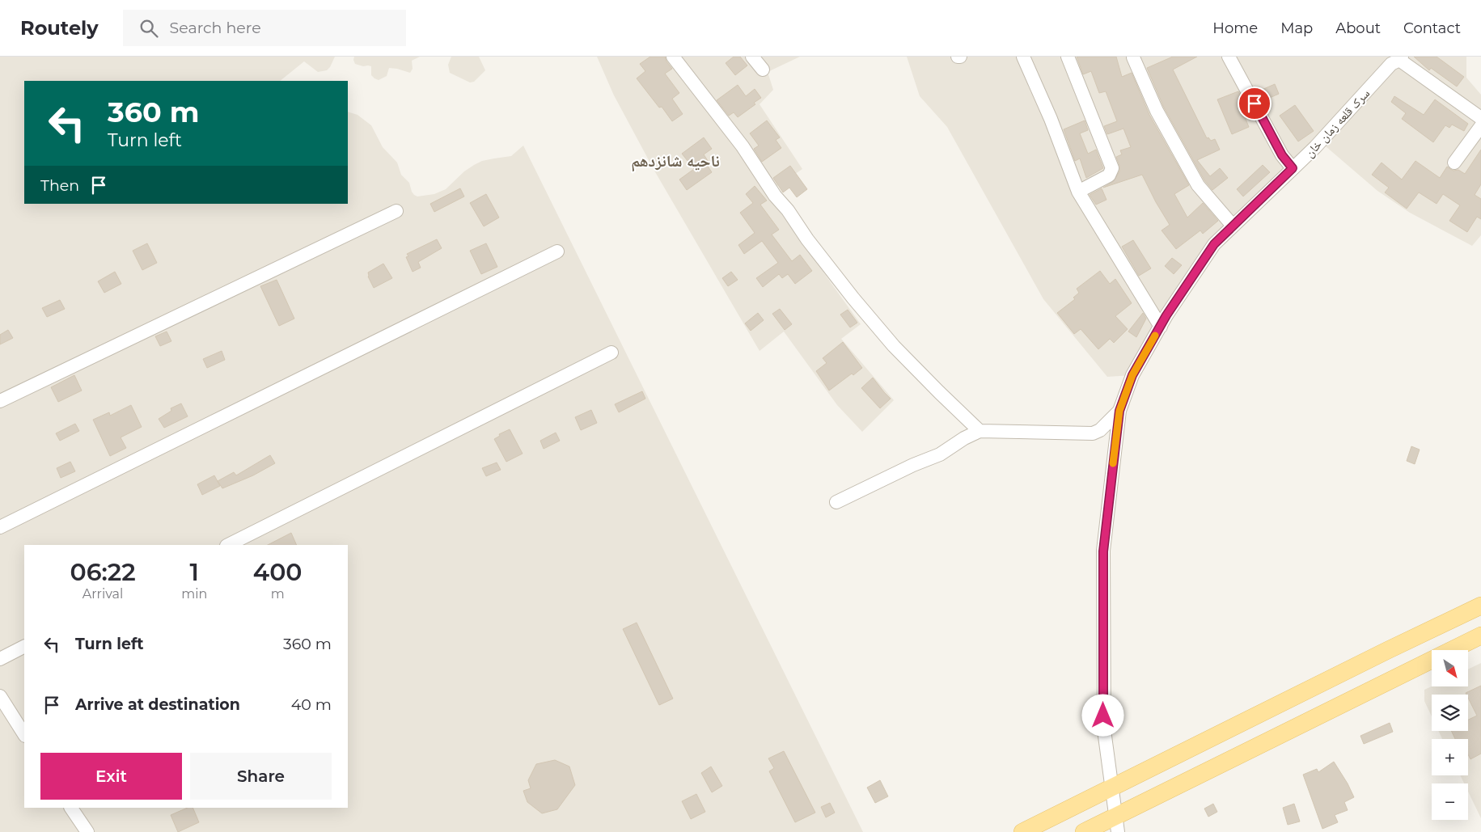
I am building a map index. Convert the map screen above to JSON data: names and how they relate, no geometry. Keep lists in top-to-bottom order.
{
  "streets": {
    "street": ["سرک قلعه زمان خان"]
  },
  "districts": ["ناحیه شانزدهم"],
  "north": "bottom right",
  "page": {
    "header": "Routely",
    "search": "Search here",
    "nav": [
      "Home",
      "Map",
      "About",
      "Contact"
    ],
    "turn": ["360 m", "Turn left"],
    "then": "Then",
    "eta": [
      "06:22",
      "Arrival",
      "1",
      "min",
      "400",
      "m"
    ],
    "list": [
      {
        "name": "Turn left",
        "value": "360 m"
      },
      {
        "name": "Arrive at destination",
        "value": "40 m"
      }
    ],
    "map_buttons": ["+", "−"],
    "buttons": ["Exit", "Share"]
  }
}
